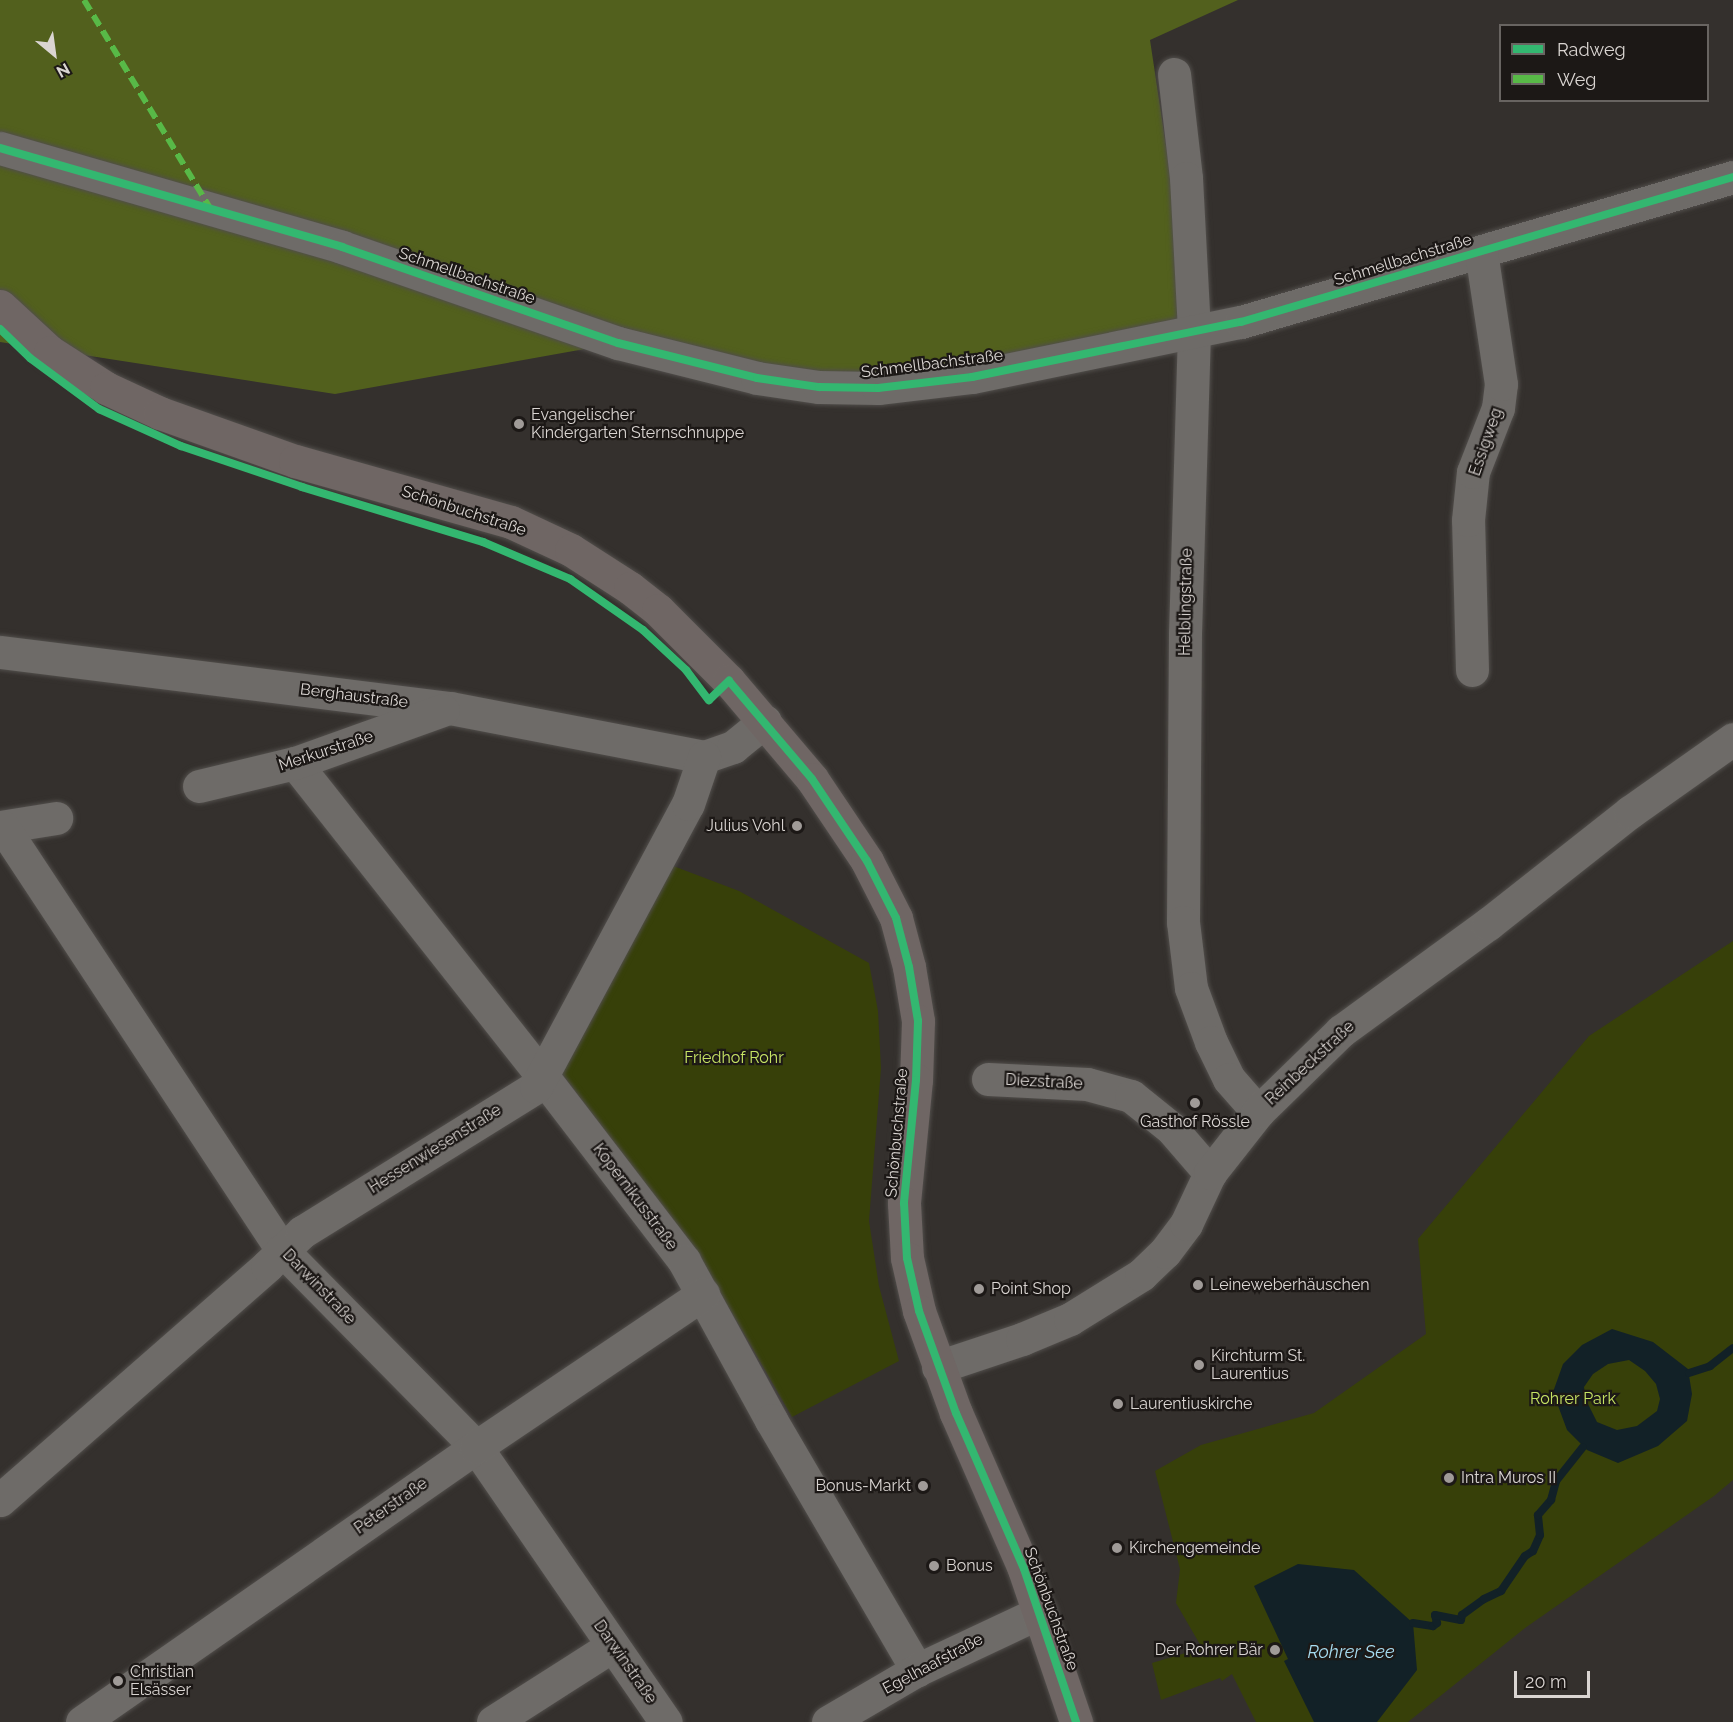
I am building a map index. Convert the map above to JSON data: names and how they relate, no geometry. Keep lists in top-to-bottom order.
{
  "streets": {
    "main road": ["Schönbuchstraße"],
    "street": [
      "Schmellbachstraße",
      "Essigweg",
      "Helblingstraße",
      "Berghaustraße",
      "Merkurstraße",
      "Reinbeckstraße",
      "Diezstraße",
      "Hessenwiesenstraße",
      "Kopernikusstraße",
      "Darwinstraße",
      "Peterstraße",
      "Egelhaafstraße"
    ]
  },
  "crossings": [
    ["Schmellbachstraße", "Essigweg"],
    ["Schmellbachstraße", "Helblingstraße"],
    ["Schönbuchstraße", "Reinbeckstraße"],
    ["Schönbuchstraße", "Egelhaafstraße"],
    ["Helblingstraße", "Reinbeckstraße"],
    ["Berghaustraße", "Merkurstraße"],
    ["Berghaustraße", "Hessenwiesenstraße"],
    ["Merkurstraße", "Kopernikusstraße"],
    ["Reinbeckstraße", "Diezstraße"],
    ["Hessenwiesenstraße", "Kopernikusstraße"],
    ["Hessenwiesenstraße", "Darwinstraße"],
    ["Kopernikusstraße", "Peterstraße"],
    ["Kopernikusstraße", "Egelhaafstraße"],
    ["Darwinstraße", "Peterstraße"]
  ],
  "water": ["Rohrer See"],
  "parks": ["Friedhof Rohr", "Rohrer Park"],
  "places": [
    "Evangelischer Kindergarten Sternschnuppe",
    "Julius Vohl",
    "Gasthof Rössle",
    "Leineweberhäuschen",
    "Point Shop",
    "Kirchturm St. Laurentius",
    "Laurentiuskirche",
    "Intra Muros II",
    "Bonus-Markt",
    "Kirchengemeinde",
    "Bonus",
    "Der Rohrer Bär",
    "Christian Elsässer"
  ],
  "legend": ["Radweg", "Weg"],
  "scale_bar": "20 m",
  "north": "bottom right"
}
